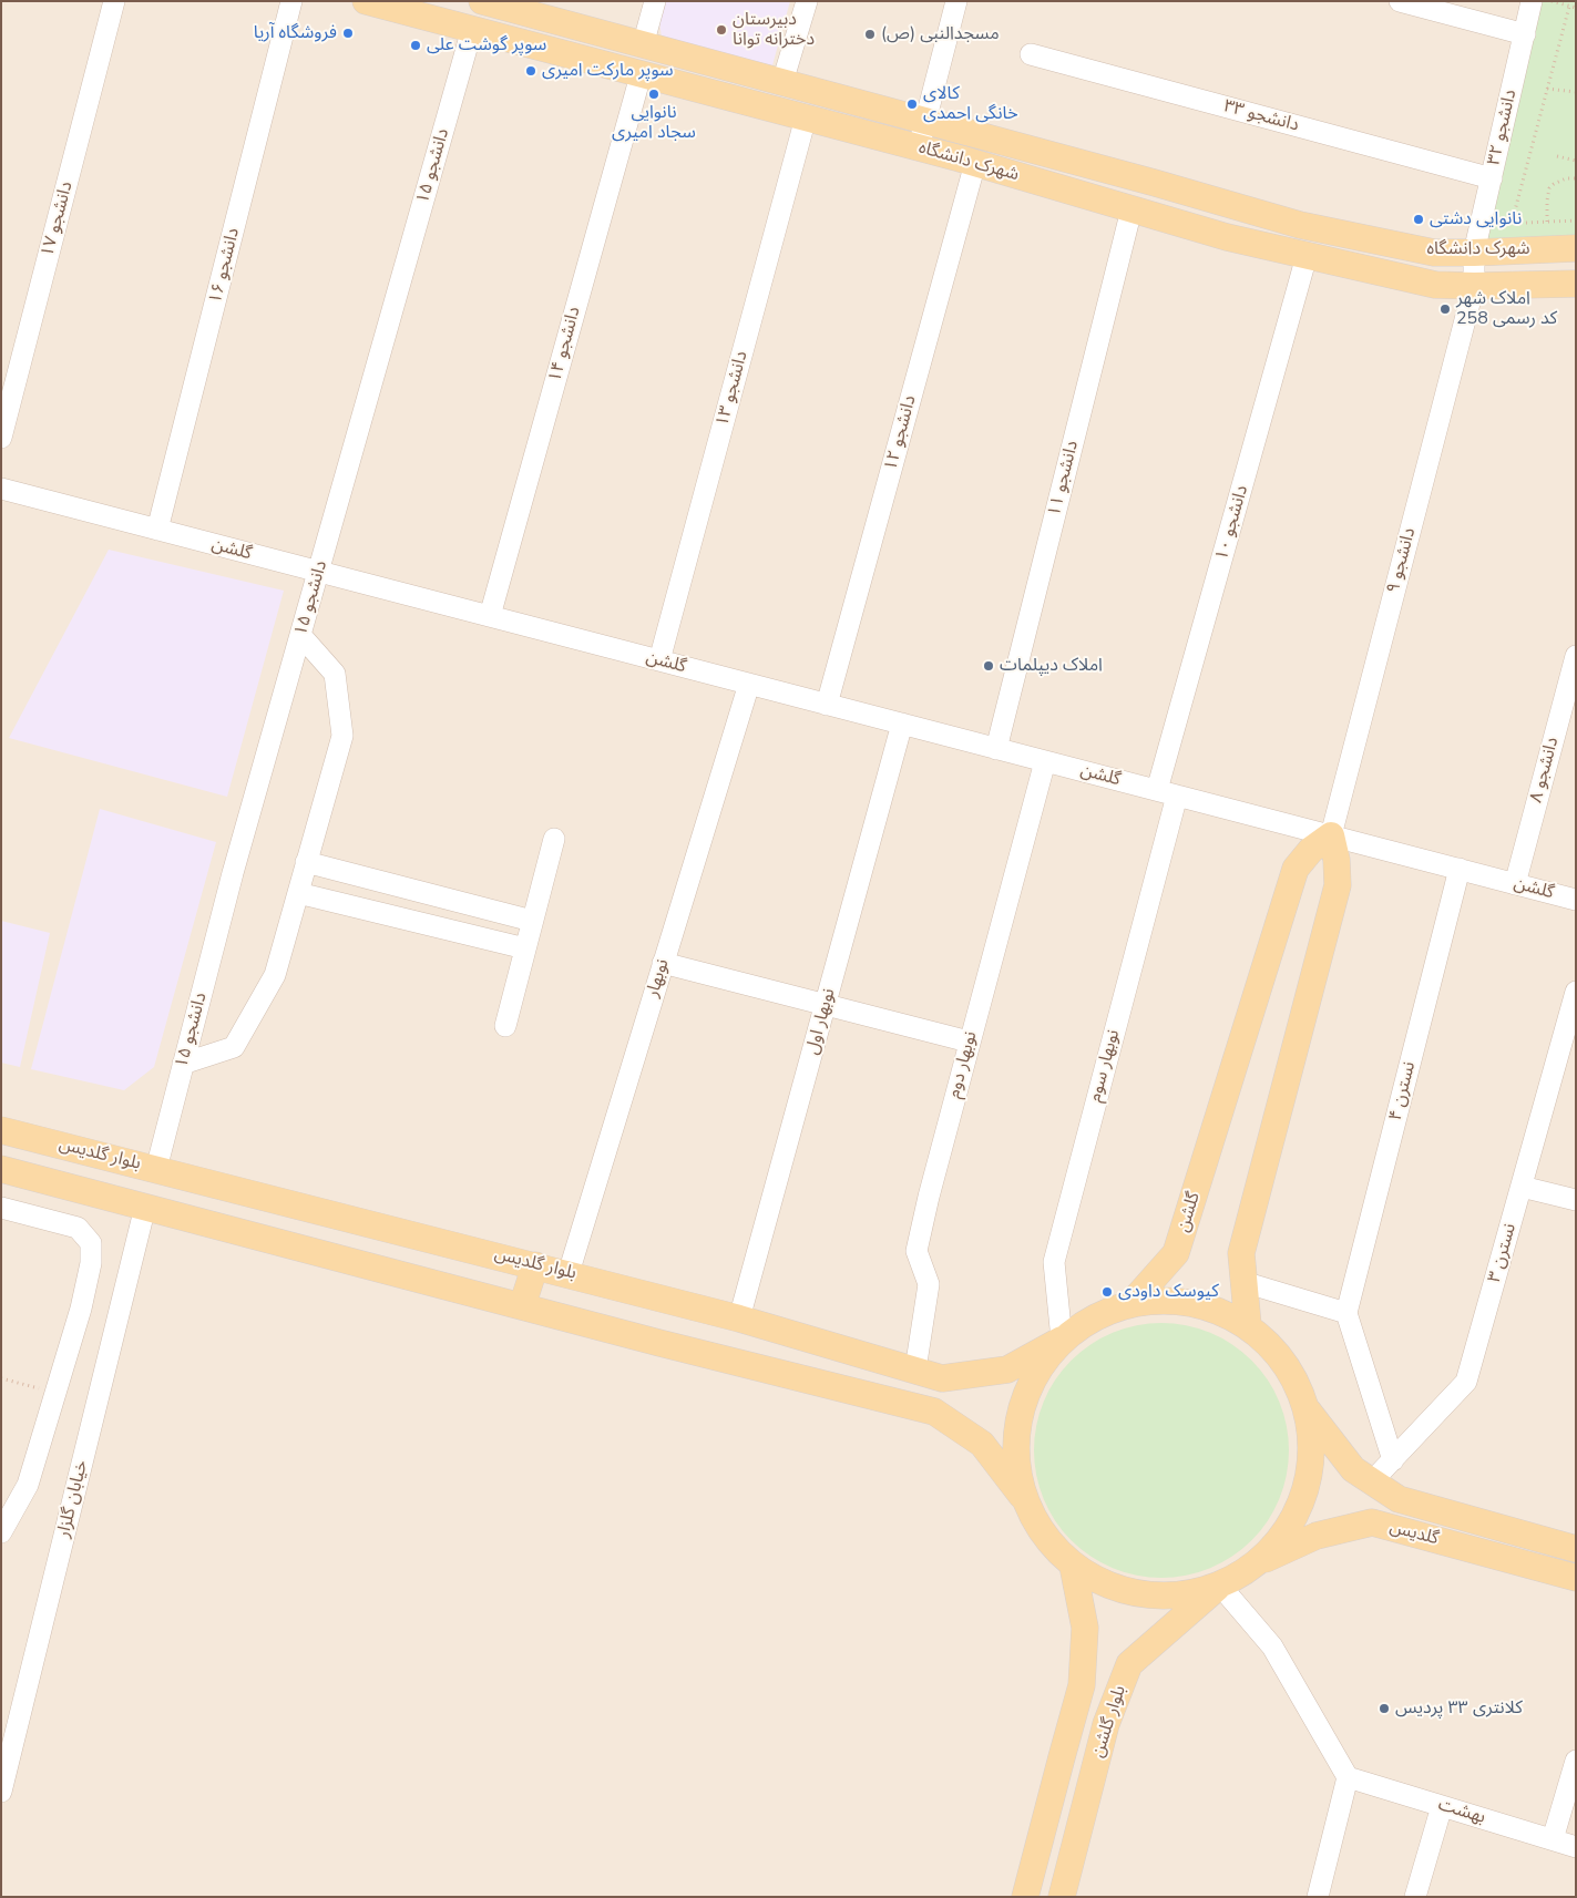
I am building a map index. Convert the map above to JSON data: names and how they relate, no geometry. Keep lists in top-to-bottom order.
{
  "streets": {
    "main road": [
      "شهرک دانشگاه",
      "گلشن",
      "بلوار گلدیس",
      "گلدیس",
      "بلوار گلشن"
    ],
    "street": [
      "دانشجو ۳۳",
      "دانشجو ۳۲",
      "دانشجو ۱۵",
      "دانشجو ۱۷",
      "دانشجو ۱۶",
      "دانشجو ۱۴",
      "دانشجو ۱۳",
      "دانشجو ۱۲",
      "دانشجو ۱۱",
      "دانشجو ۱۰",
      "دانشجو ۹",
      "دانشجو ۸",
      "نوبهار",
      "نوبهار اول",
      "نوبهار دوم",
      "نوبهار سوم",
      "نسترن ۴",
      "نسترن ۳",
      "خیابان گلزار",
      "بهشت"
    ]
  },
  "crossings": [
    ["دانشجو ۳۳", "دانشجو ۳۲"],
    ["دانشجو ۳۲", "شهرک دانشگاه"],
    ["دانشجو ۳۲", "دانشجو ۹"],
    ["شهرک دانشگاه", "دانشجو ۱۵"],
    ["شهرک دانشگاه", "دانشجو ۱۴"],
    ["شهرک دانشگاه", "دانشجو ۱۳"],
    ["شهرک دانشگاه", "دانشجو ۱۲"],
    ["شهرک دانشگاه", "دانشجو ۱۱"],
    ["شهرک دانشگاه", "دانشجو ۱۰"],
    ["شهرک دانشگاه", "دانشجو ۹"],
    ["دانشجو ۱۵", "گلشن"],
    ["دانشجو ۱۵", "بلوار گلدیس"],
    ["دانشجو ۱۶", "گلشن"],
    ["دانشجو ۱۴", "گلشن"],
    ["دانشجو ۱۳", "گلشن"],
    ["دانشجو ۱۲", "گلشن"],
    ["دانشجو ۱۱", "گلشن"],
    ["دانشجو ۱۰", "گلشن"],
    ["دانشجو ۱۰", "نوبهار سوم"],
    ["گلشن", "دانشجو ۹"],
    ["گلشن", "دانشجو ۸"],
    ["گلشن", "نوبهار"],
    ["گلشن", "نوبهار اول"],
    ["گلشن", "نوبهار دوم"],
    ["گلشن", "نوبهار سوم"],
    ["گلشن", "نسترن ۴"],
    ["نوبهار", "بلوار گلدیس"],
    ["نوبهار اول", "بلوار گلدیس"],
    ["نوبهار دوم", "بلوار گلدیس"],
    ["نوبهار سوم", "بلوار گلدیس"],
    ["نسترن ۳", "گلدیس"]
  ],
  "places": [
    "دبیرستان دخترانه توانا",
    "فروشگاه آریا",
    "مسجدالنبی (ص)",
    "سوپر گوشت علی",
    "سوپر مارکت امیری",
    "نانوایی سجاد امیری",
    "کالای خانگی احمدی",
    "نانوایی دشتی",
    "املاک شهر کد رسمی 258",
    "املاک دیپلمات",
    "کیوسک داودی",
    "کلانتری ۳۳ پردیس"
  ]
}
